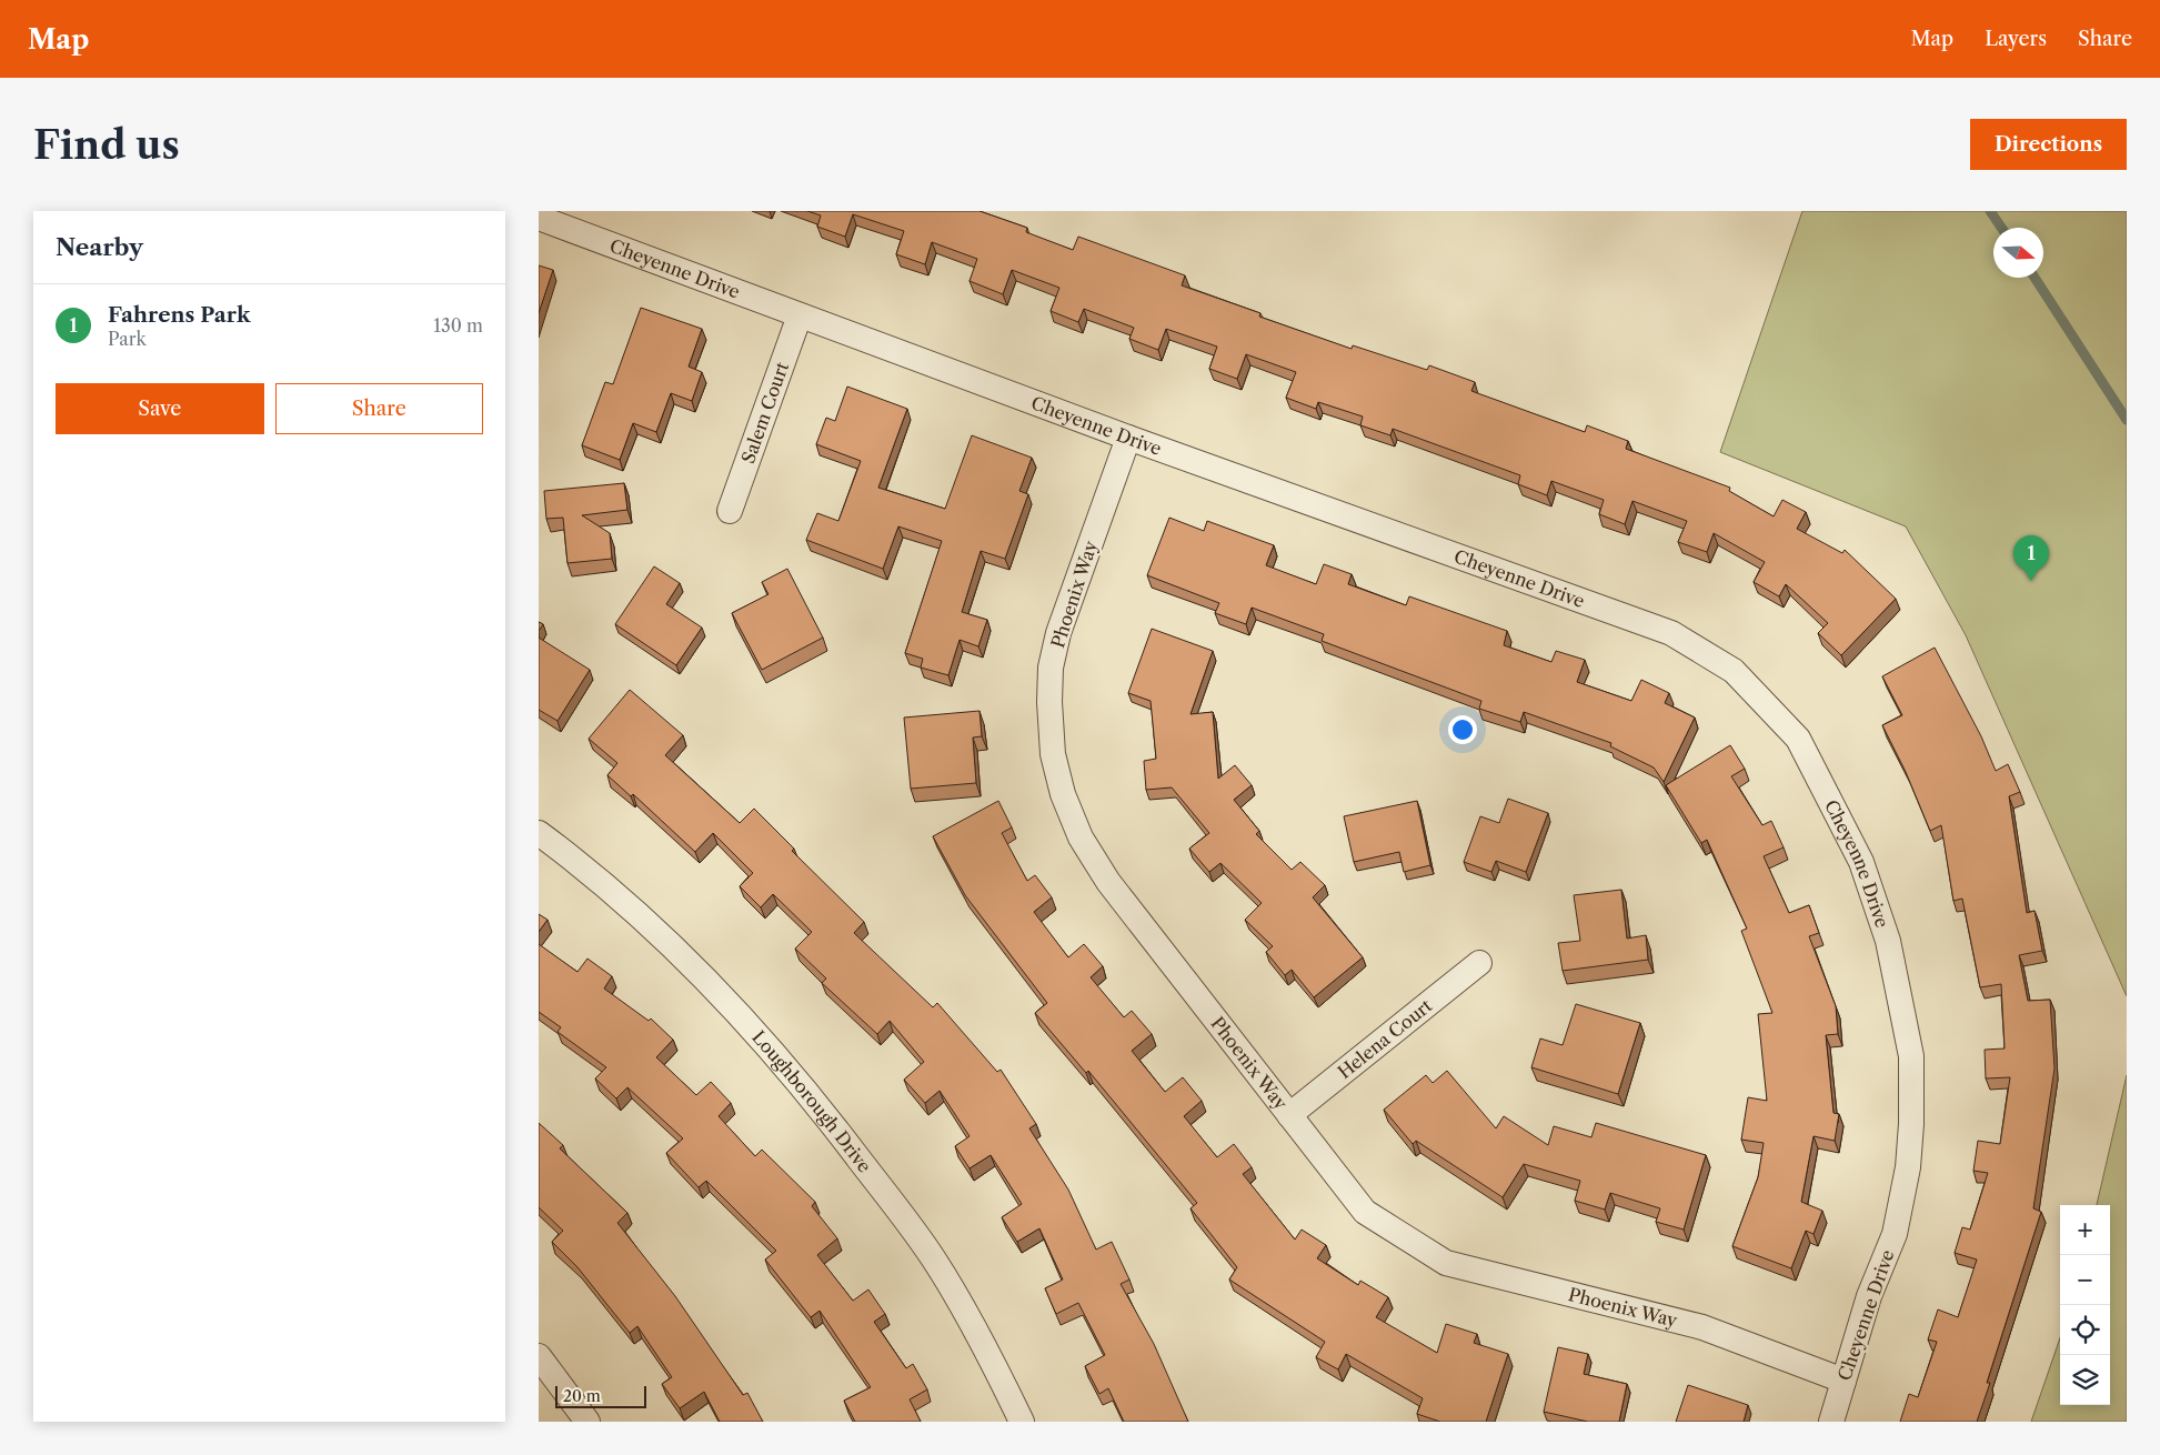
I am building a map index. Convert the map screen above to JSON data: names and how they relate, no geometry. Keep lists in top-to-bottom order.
{
  "streets": {
    "street": [
      "Cheyenne Drive",
      "Salem Court",
      "Phoenix Way",
      "Helena Court",
      "Loughborough Drive"
    ]
  },
  "crossings": [
    ["Cheyenne Drive", "Salem Court"],
    ["Cheyenne Drive", "Phoenix Way"],
    ["Phoenix Way", "Helena Court"]
  ],
  "scale_bar": "20 m",
  "north": "right",
  "page": {
    "header": "Map",
    "nav": ["Map", "Layers", "Share"],
    "buttons": [
      "Directions",
      ["Save", "Share"]
    ],
    "title": "Find us",
    "heading": "Nearby",
    "list": [
      {
        "mark": "1",
        "name": "Fahrens Park",
        "note": "Park",
        "value": "130 m"
      }
    ],
    "pins": "1",
    "map_buttons": ["+", "−"],
    "scale": "20 m"
  }
}
